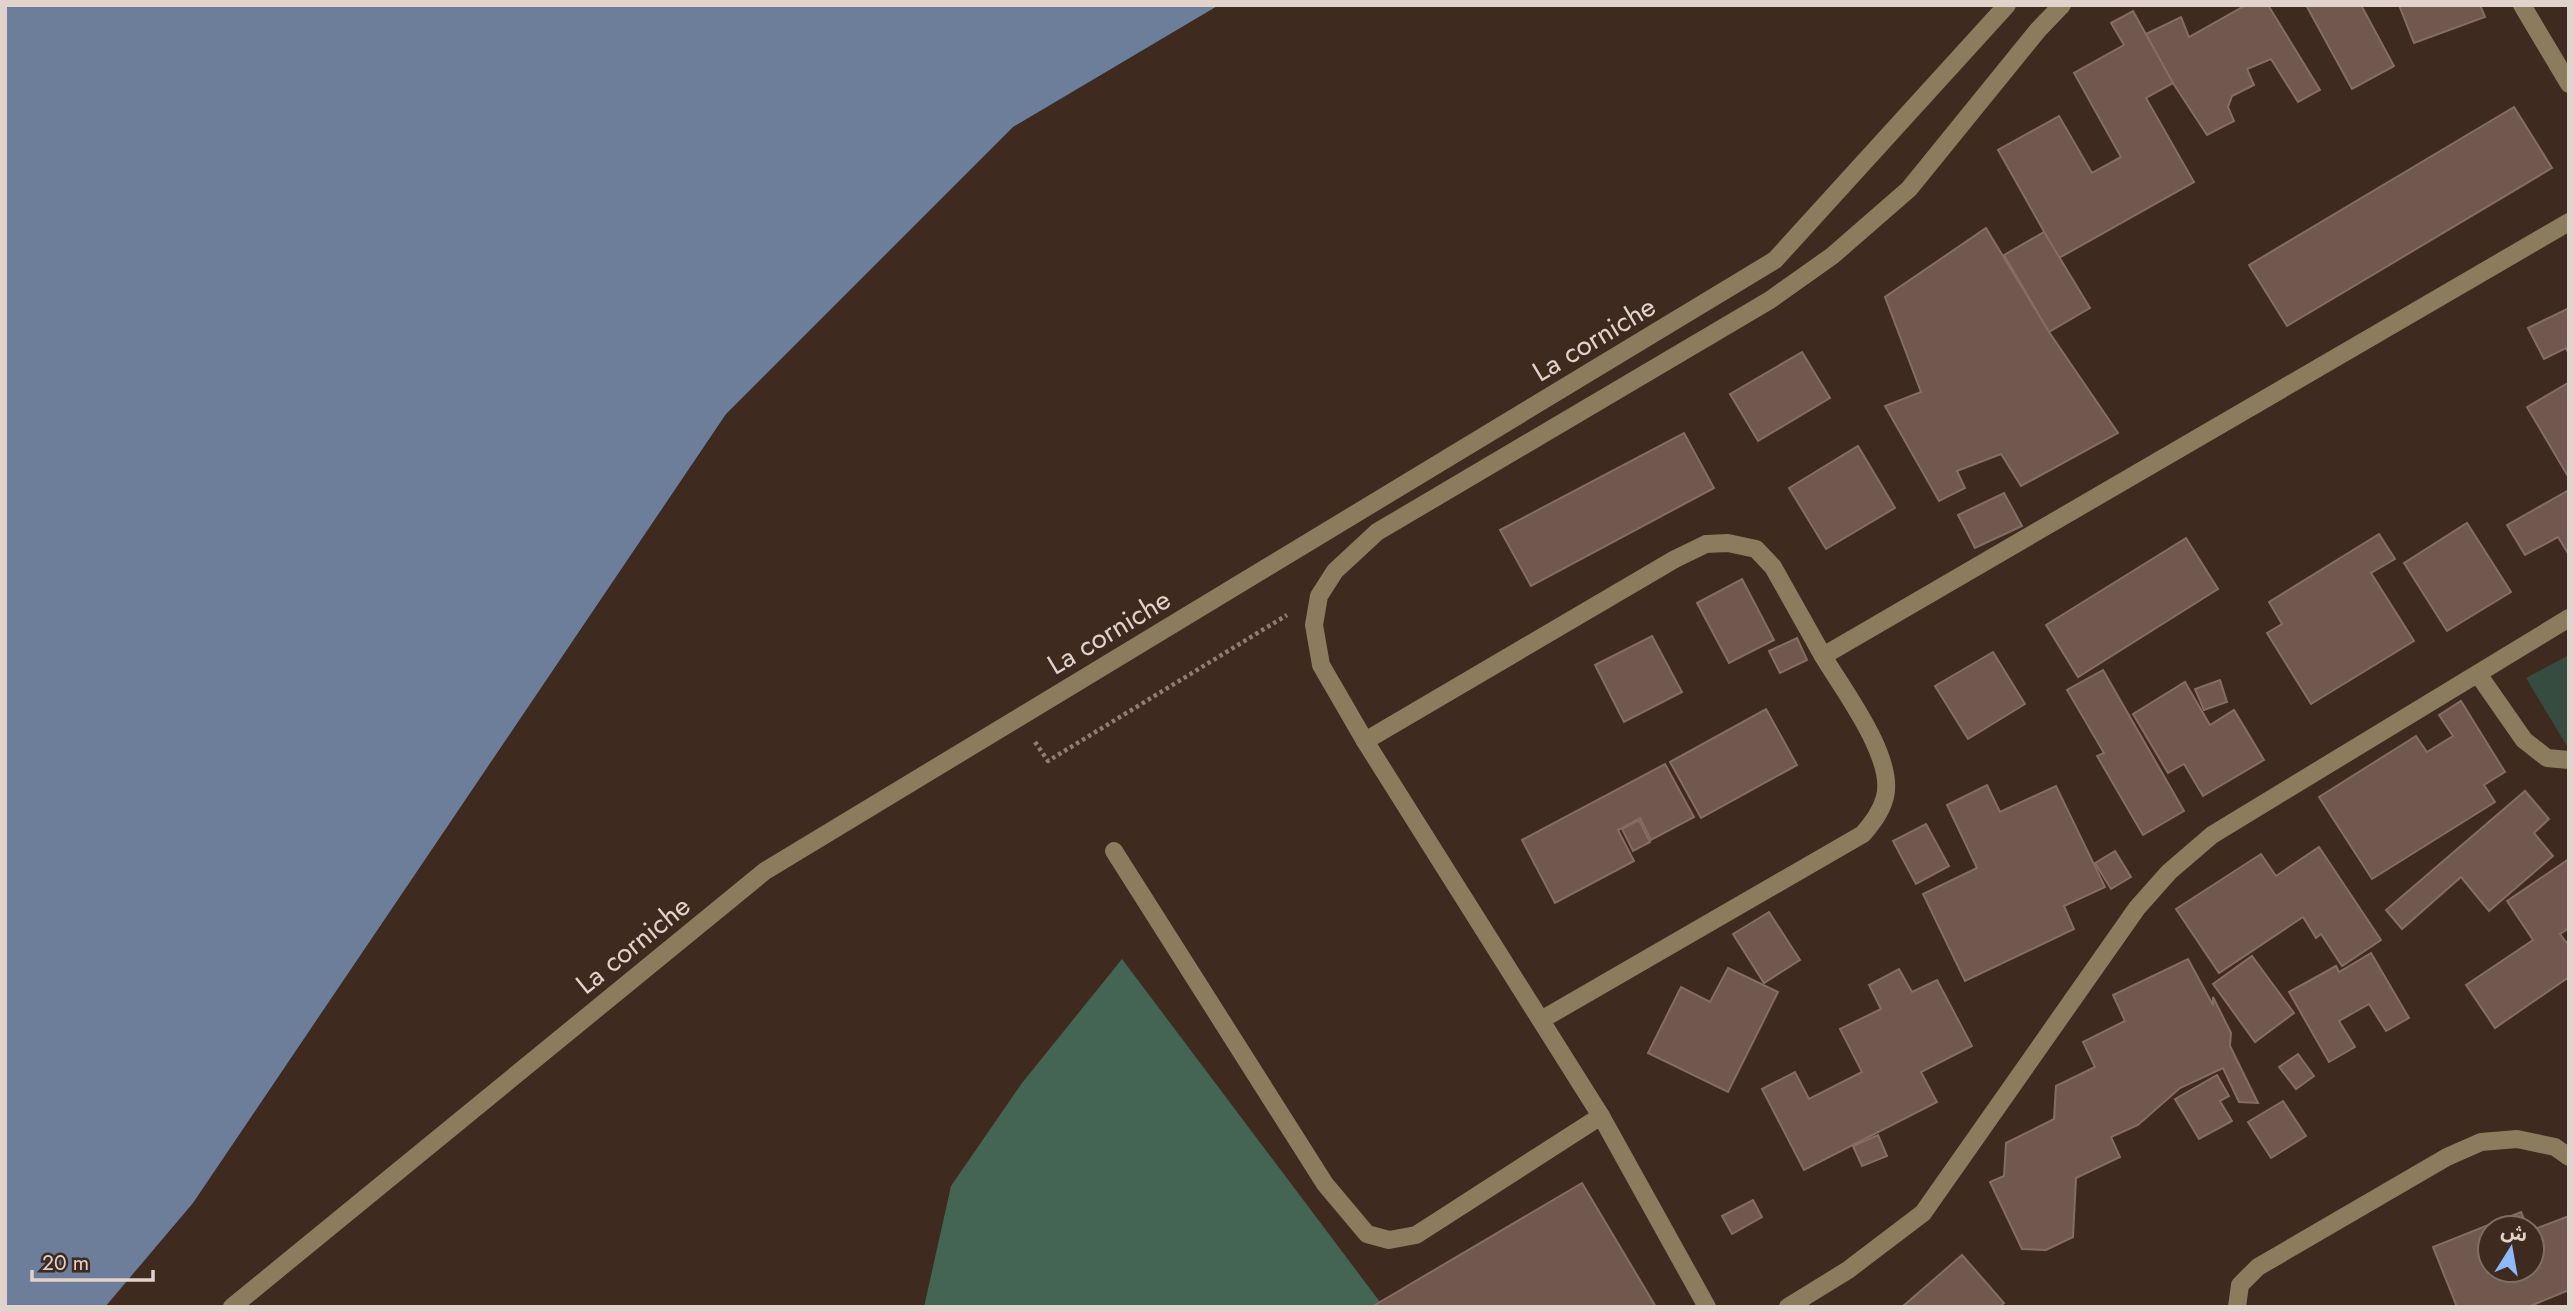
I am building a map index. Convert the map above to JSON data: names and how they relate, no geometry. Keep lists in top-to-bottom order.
{
  "streets": {
    "street": ["La corniche"]
  },
  "scale_bar": "20 m",
  "north": "top"
}
